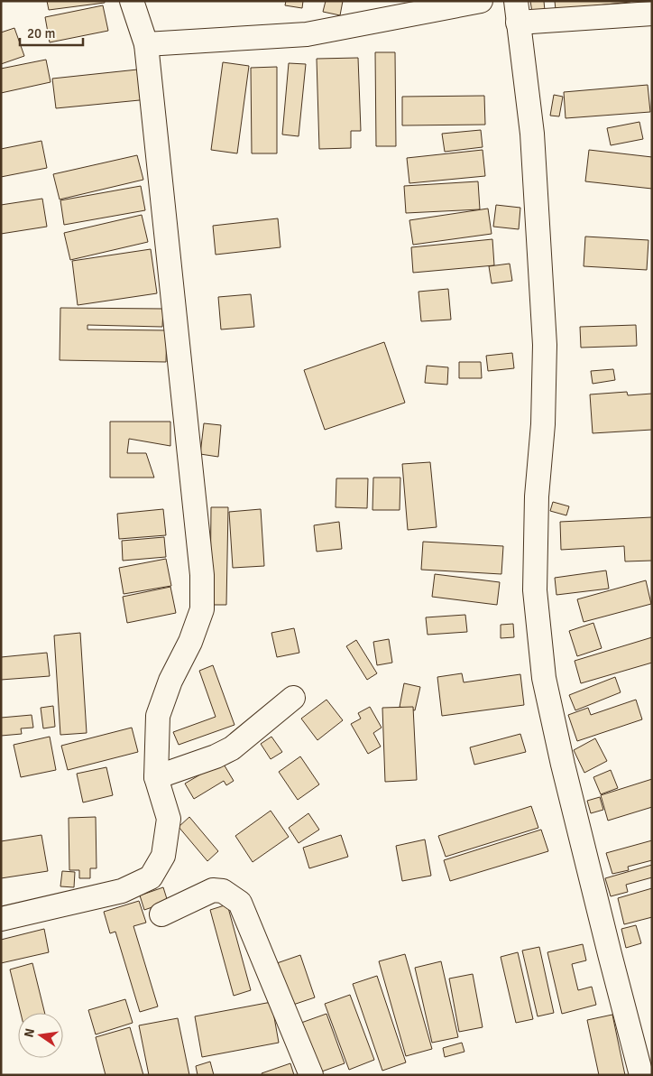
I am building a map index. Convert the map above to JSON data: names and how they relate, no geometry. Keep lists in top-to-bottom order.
{
  "scale_bar": "20 m",
  "north": "left"
}
